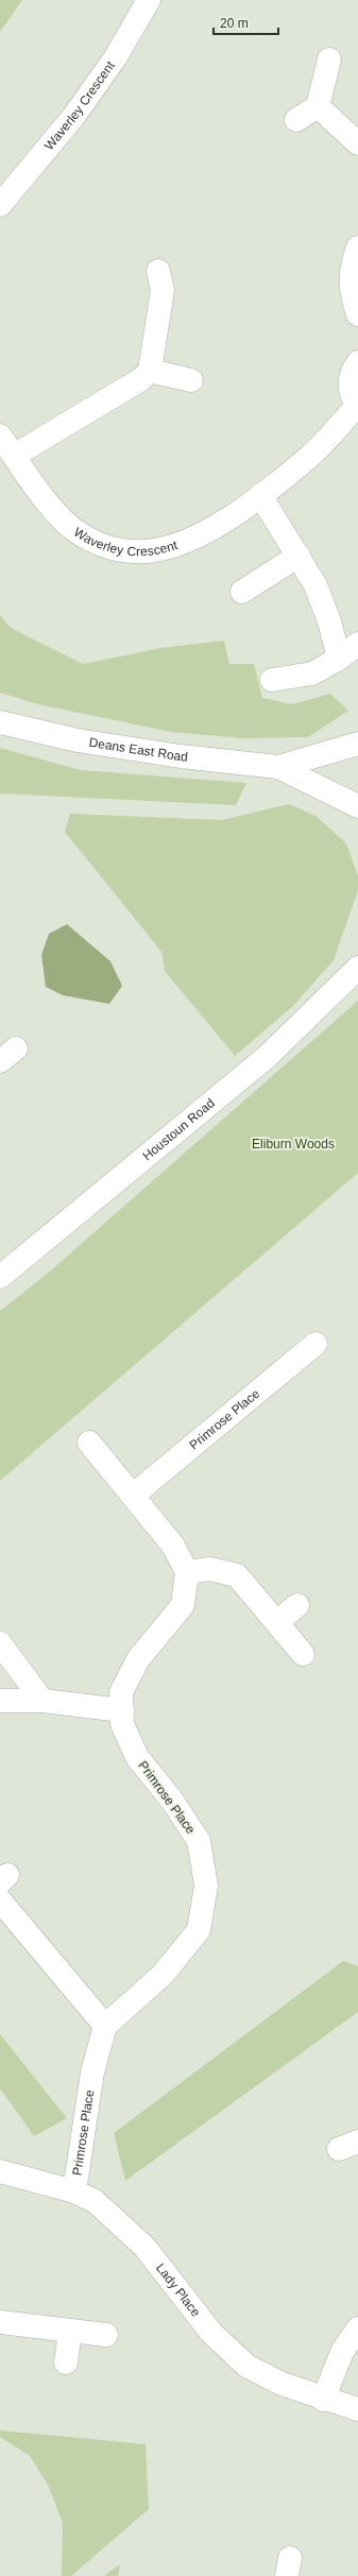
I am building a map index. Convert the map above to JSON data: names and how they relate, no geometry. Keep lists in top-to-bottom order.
{
  "streets": {
    "street": [
      "Waverley Crescent",
      "Deans East Road",
      "Houstoun Road",
      "Primrose Place",
      "Lady Place"
    ]
  },
  "crossings": [
    ["Primrose Place", "Lady Place"]
  ],
  "parks": ["Eliburn Woods"],
  "scale_bar": "20 m"
}
